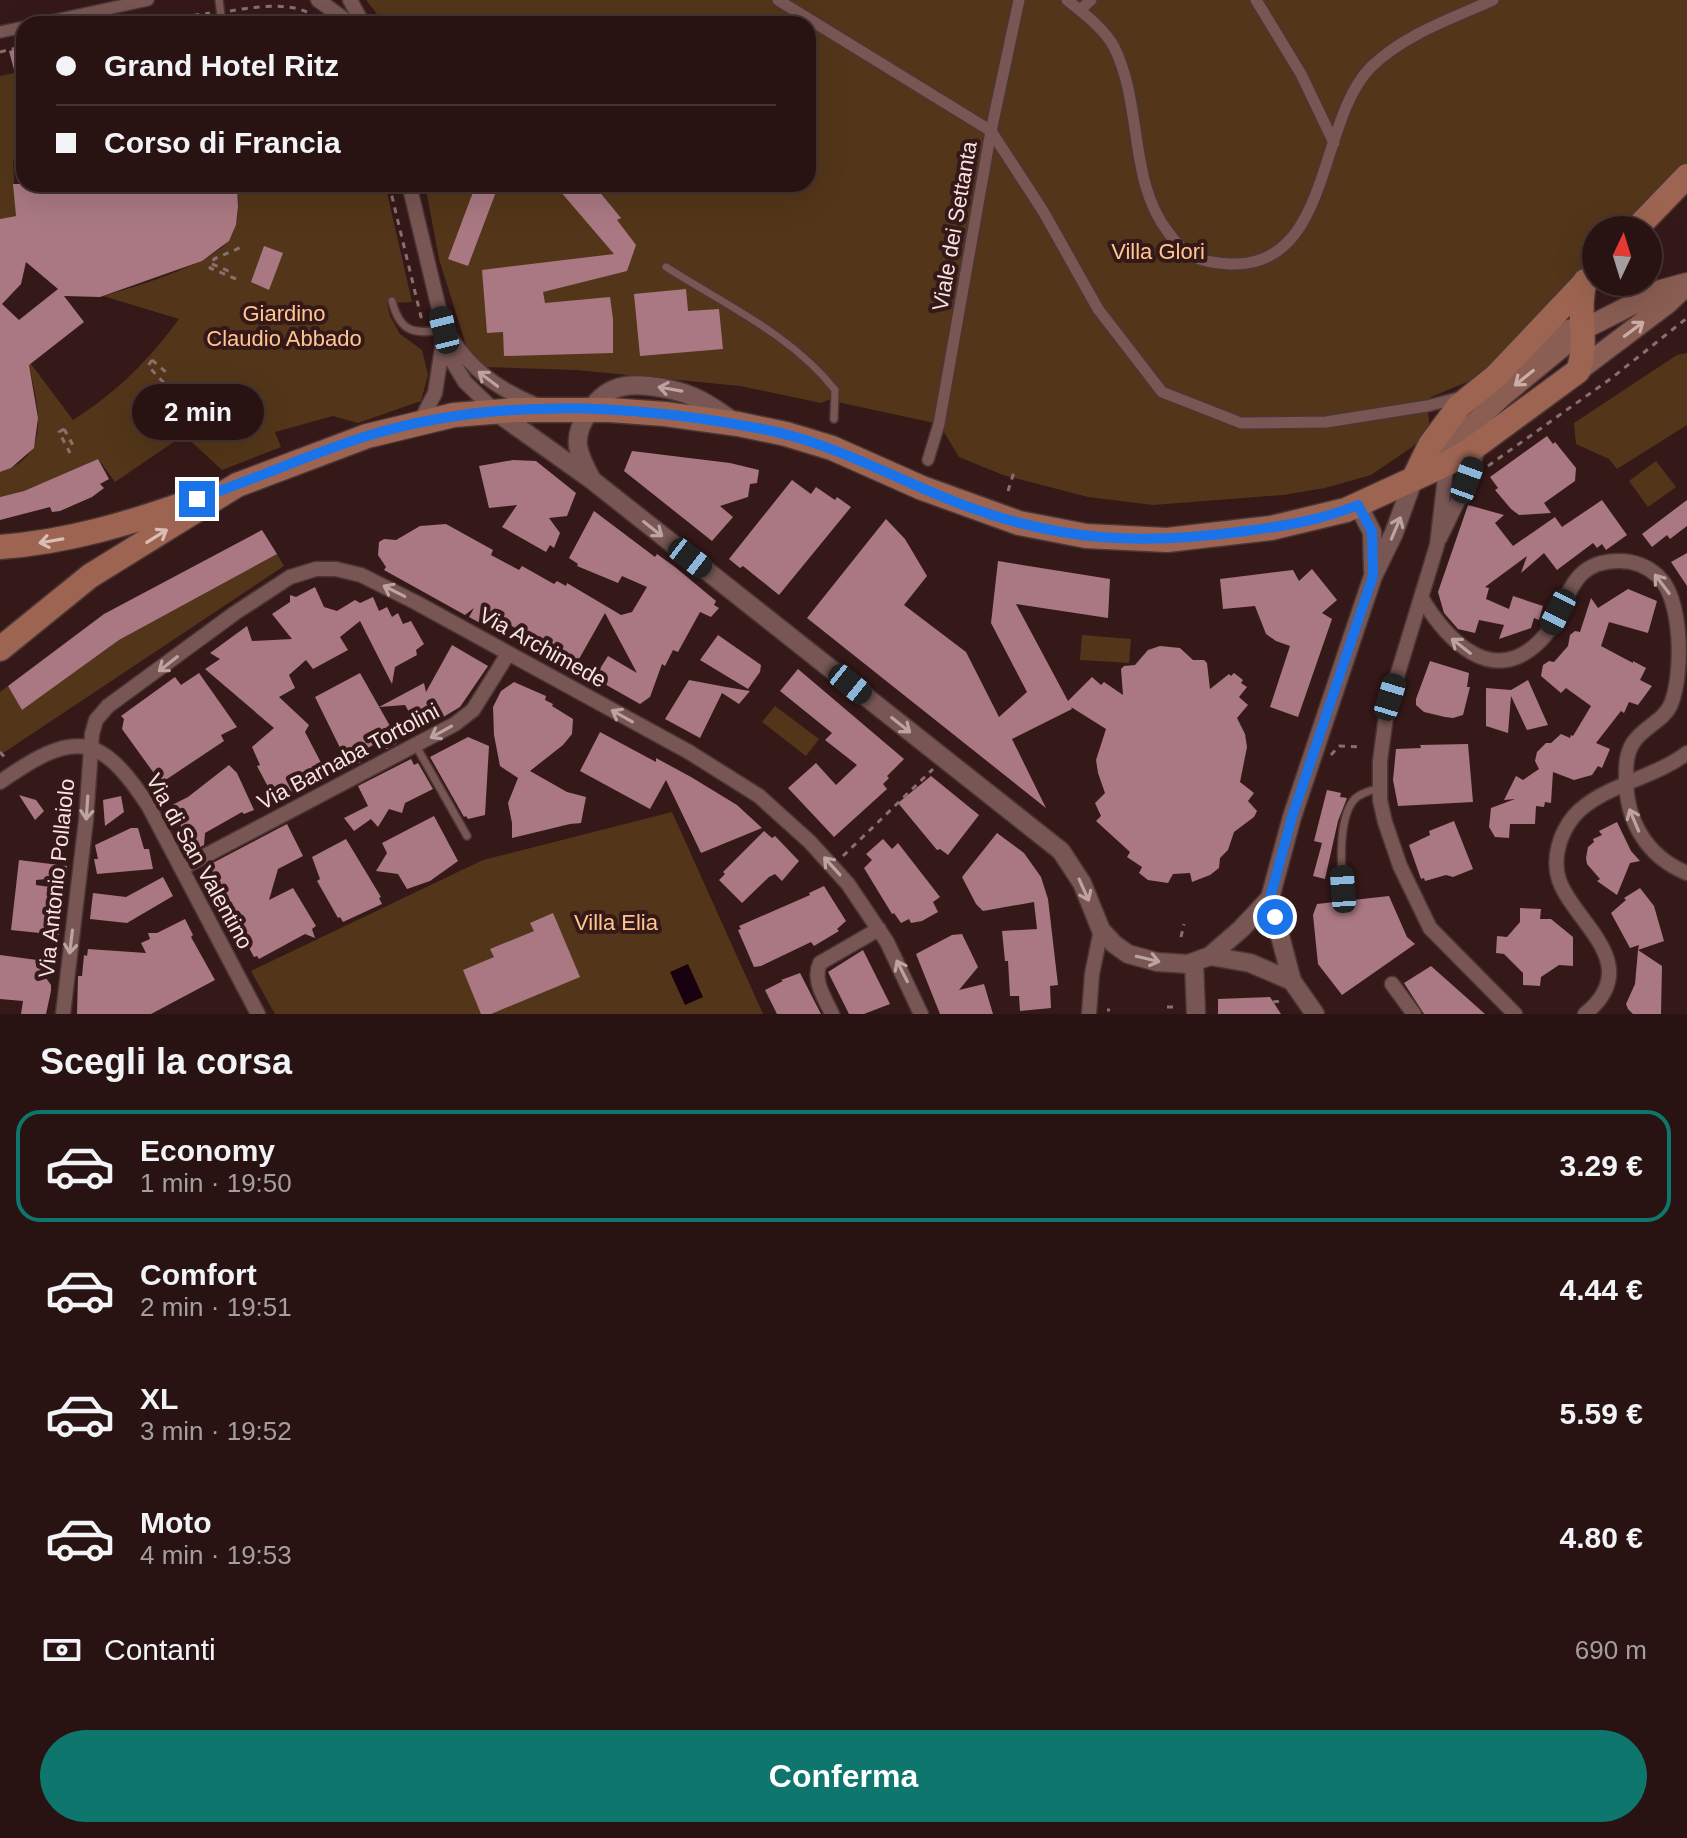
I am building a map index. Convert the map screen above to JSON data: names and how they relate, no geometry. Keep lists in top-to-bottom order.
{
  "streets": {
    "street": [
      "Viale dei Settanta",
      "Via Archimede",
      "Via Barnaba Tortolini",
      "Via di San Valentino",
      "Via Antonio Pollaiolo"
    ]
  },
  "crossings": [
    ["Via Archimede", "Via Barnaba Tortolini"],
    ["Via Archimede", "Via di San Valentino"],
    ["Via Archimede", "Via Antonio Pollaiolo"],
    ["Via Barnaba Tortolini", "Via di San Valentino"],
    ["Via di San Valentino", "Via Antonio Pollaiolo"]
  ],
  "one_way": ["Via Archimede", "Via Antonio Pollaiolo"],
  "parks": ["Villa Glori", "Giardino Claudio Abbado", "Villa Elia"],
  "north": "top",
  "page": {
    "banner": ["Grand Hotel Ritz", "Corso di Francia"],
    "bubble": "2 min",
    "heading": "Scegli la corsa",
    "list": [
      {
        "name": "Economy",
        "note": "1 min · 19:50",
        "value": "3.29 €"
      },
      {
        "name": "Comfort",
        "note": "2 min · 19:51",
        "value": "4.44 €"
      },
      {
        "name": "XL",
        "note": "3 min · 19:52",
        "value": "5.59 €"
      },
      {
        "name": "Moto",
        "note": "4 min · 19:53",
        "value": "4.80 €"
      }
    ],
    "pay": ["Contanti", "690 m"],
    "buttons": "Conferma"
  }
}
